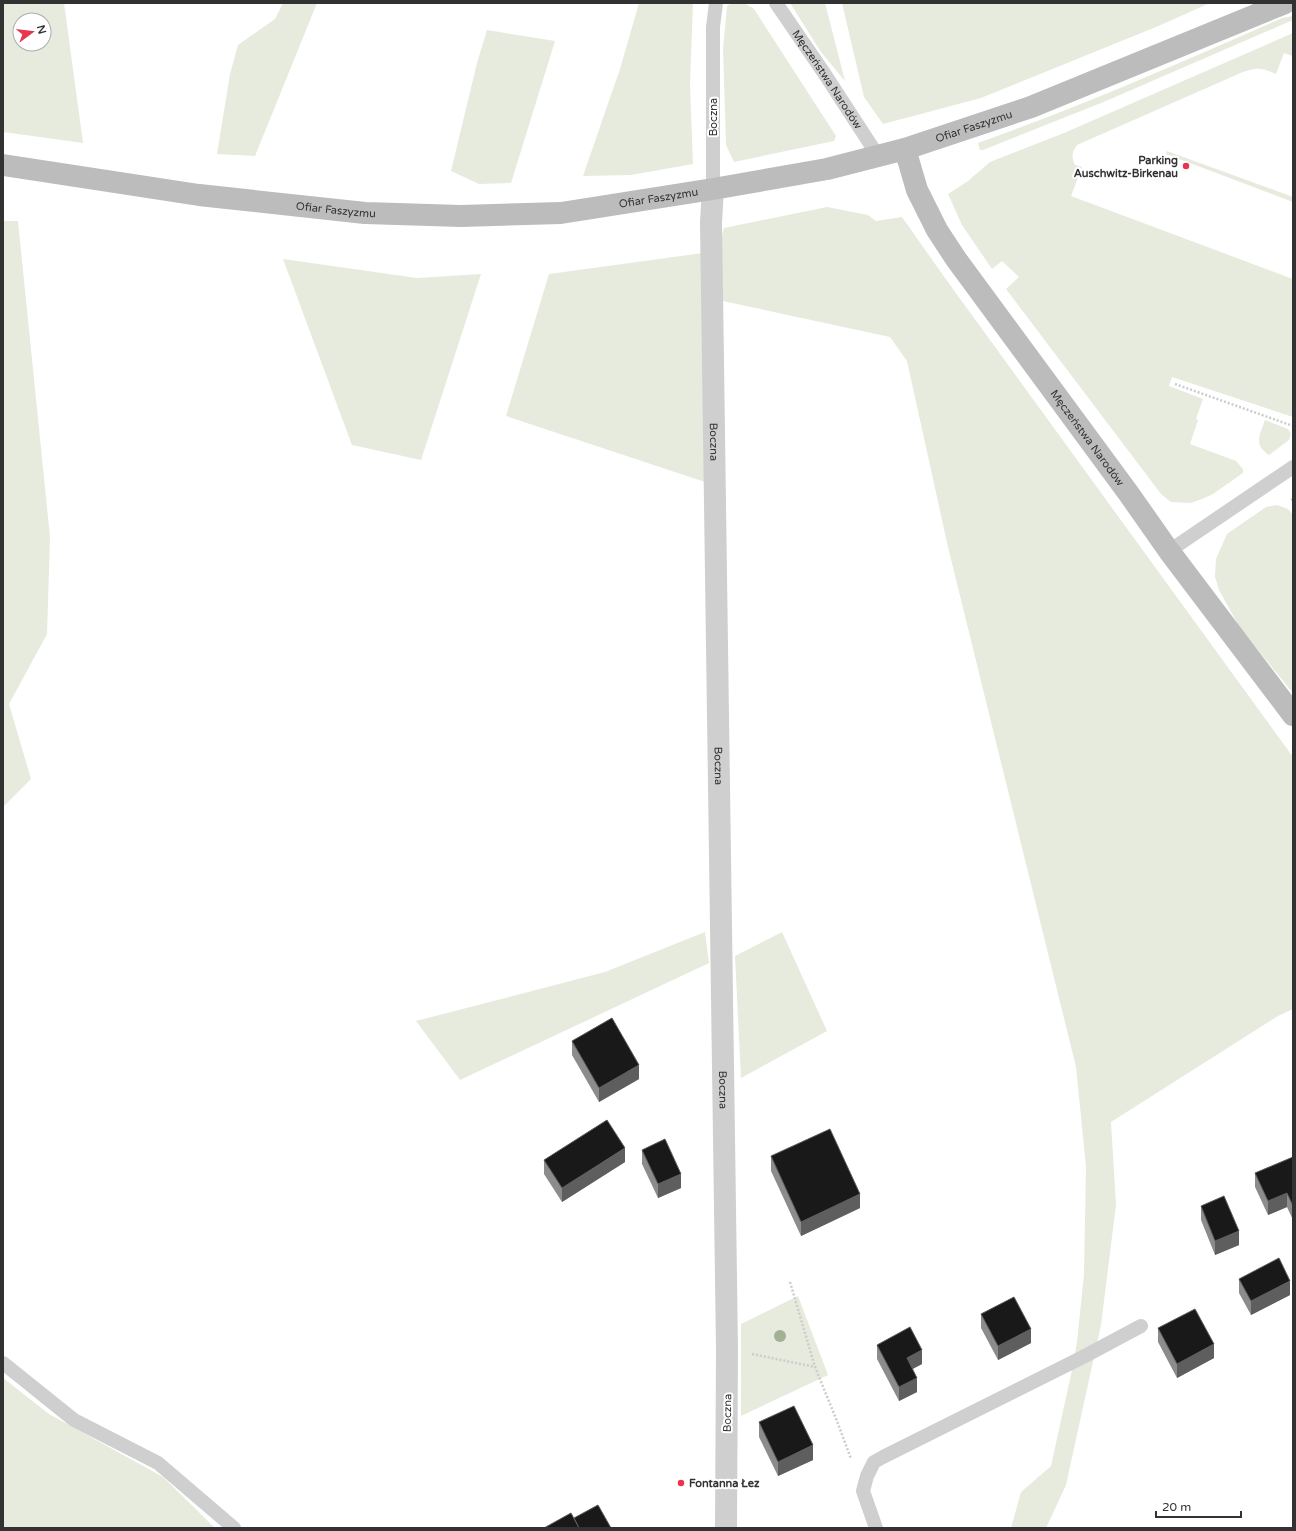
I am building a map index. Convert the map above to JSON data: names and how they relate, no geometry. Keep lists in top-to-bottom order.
{
  "streets": {
    "street": ["Męczeństwa Narodów", "Boczna", "Ofiar Faszyzmu"]
  },
  "crossings": [
    ["Męczeństwa Narodów", "Ofiar Faszyzmu"],
    ["Boczna", "Ofiar Faszyzmu"]
  ],
  "places": ["Parking Auschwitz-Birkenau", "Fontanna Łez"],
  "scale_bar": "20 m",
  "north": "right"
}
